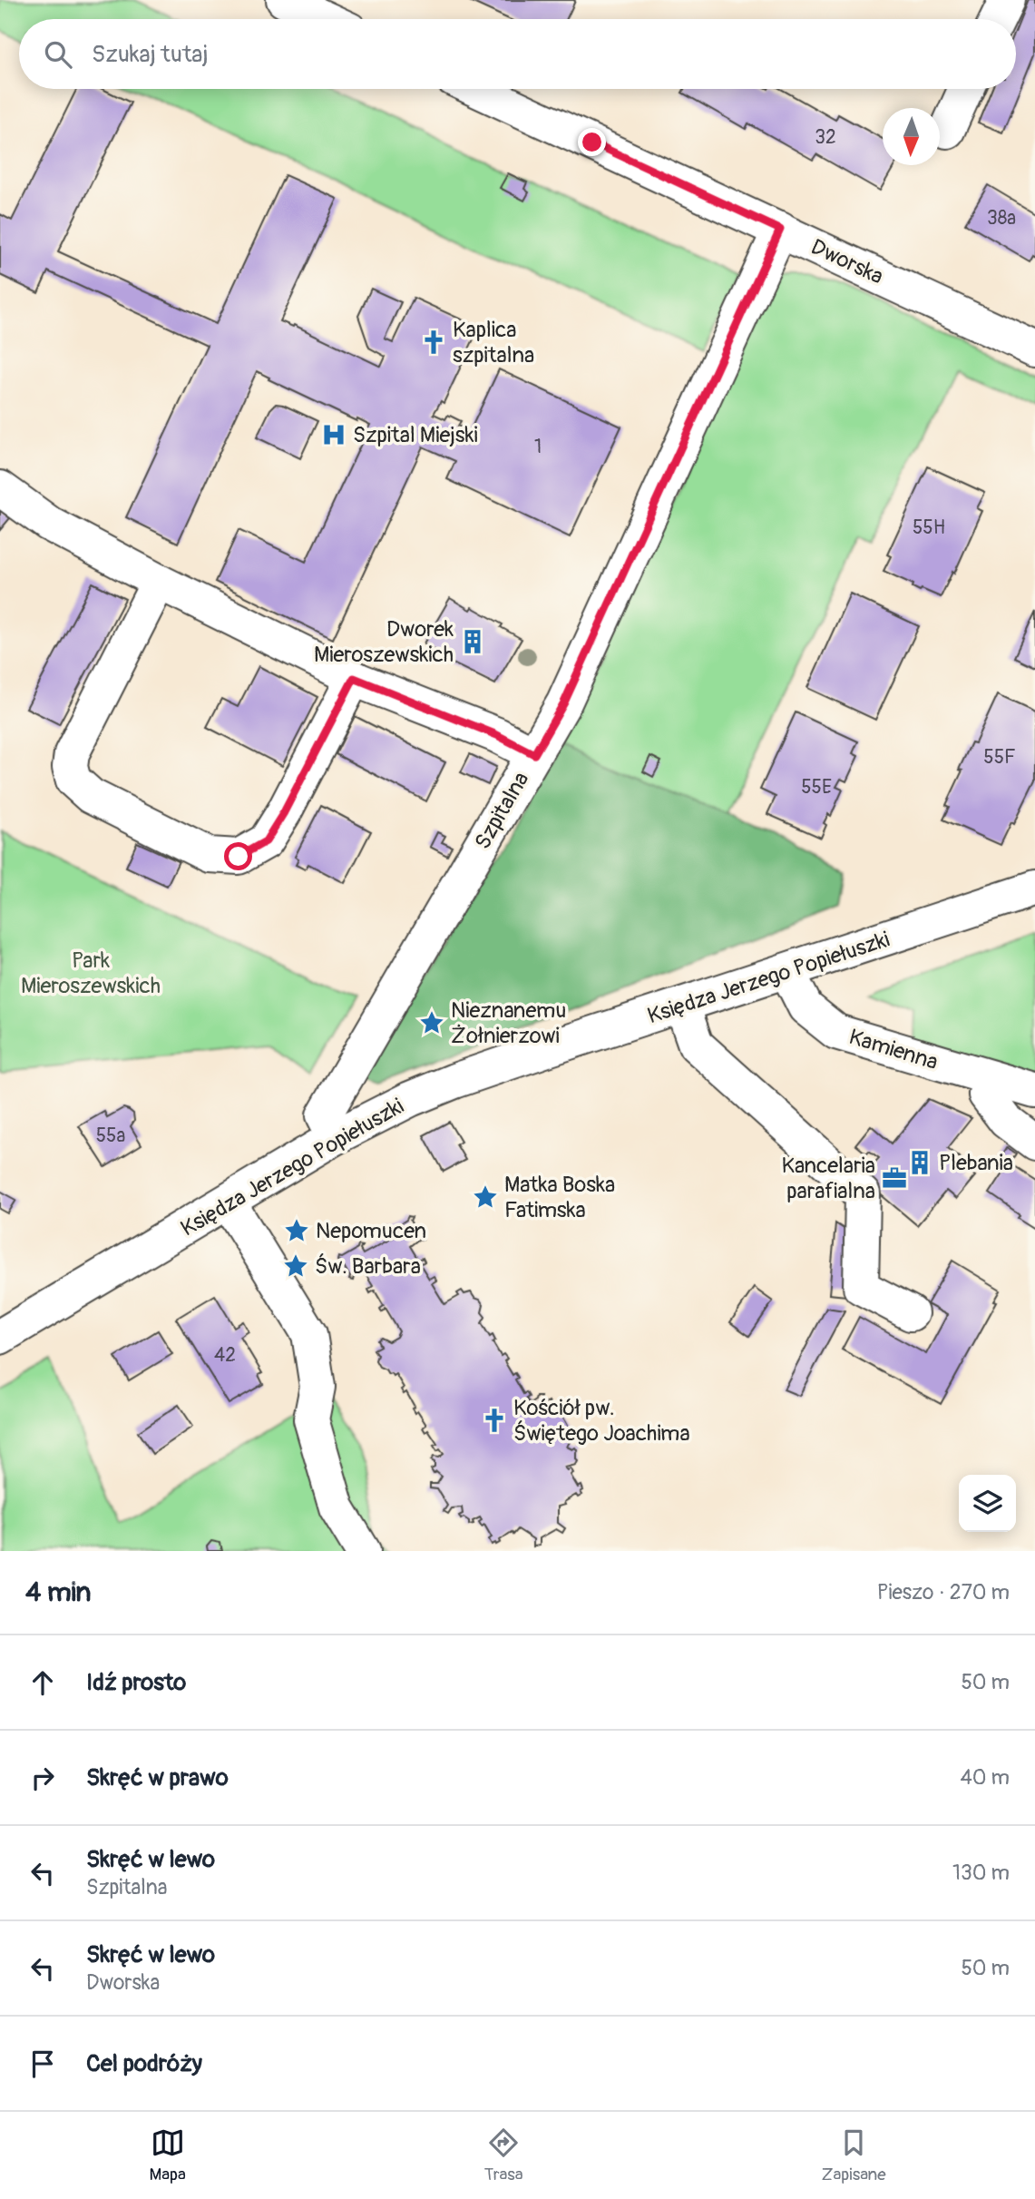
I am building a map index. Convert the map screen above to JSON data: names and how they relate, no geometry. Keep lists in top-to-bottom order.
{
  "streets": {
    "street": [
      "Dworska",
      "Szpitalna",
      "Księdza Jerzego Popiełuszki",
      "Kamienna"
    ]
  },
  "crossings": [
    ["Dworska", "Szpitalna"],
    ["Szpitalna", "Księdza Jerzego Popiełuszki"],
    ["Księdza Jerzego Popiełuszki", "Kamienna"]
  ],
  "parks": ["Park Mieroszewskich"],
  "places": {
    "church": ["Kaplica szpitalna", "Kościół pw. Świętego Joachima"],
    "hospital": ["Szpital Miejski"],
    "building": ["Dworek Mieroszewskich", "Plebania"],
    "place": [
      "Nieznanemu Żołnierzowi",
      "Matka Boska Fatimska",
      "Nepomucen",
      "Św. Barbara"
    ],
    "office": ["Kancelaria parafialna"]
  },
  "house_numbers": [
    "32",
    "38a",
    "1",
    "55H",
    "55F",
    "55E",
    "55a",
    "42"
  ],
  "north": "bottom",
  "page": {
    "search": "Szukaj tutaj",
    "heading": ["4 min", "Pieszo · 270 m"],
    "list": [
      ["Idź prosto", "50 m"],
      ["Skręć w prawo", "40 m"],
      ["Skręć w lewo", "Szpitalna", "130 m"],
      ["Skręć w lewo", "Dworska", "50 m"],
      "Cel podróży"
    ],
    "nav": ["Mapa", "Trasa", "Zapisane"]
  }
}
